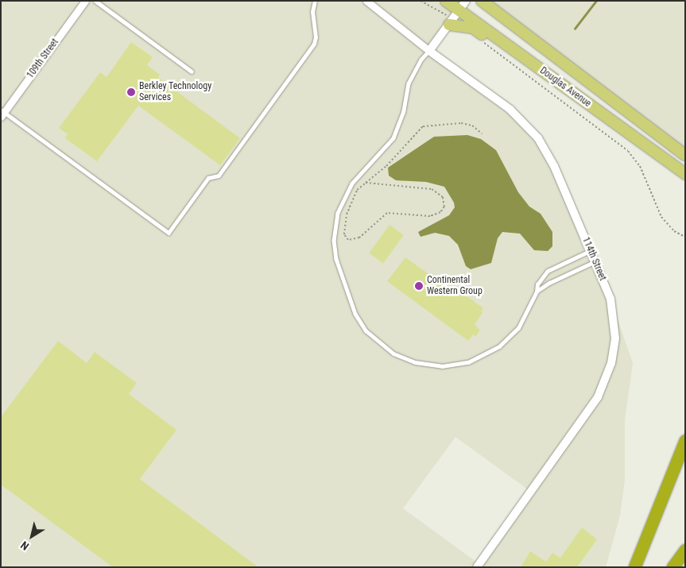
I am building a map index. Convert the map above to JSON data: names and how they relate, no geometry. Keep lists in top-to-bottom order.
{
  "streets": {
    "main road": ["Douglas Avenue"],
    "street": ["109th Street", "114th Street"]
  },
  "places": ["Berkley Technology Services", "Continental Western Group"],
  "north": "bottom left"
}
